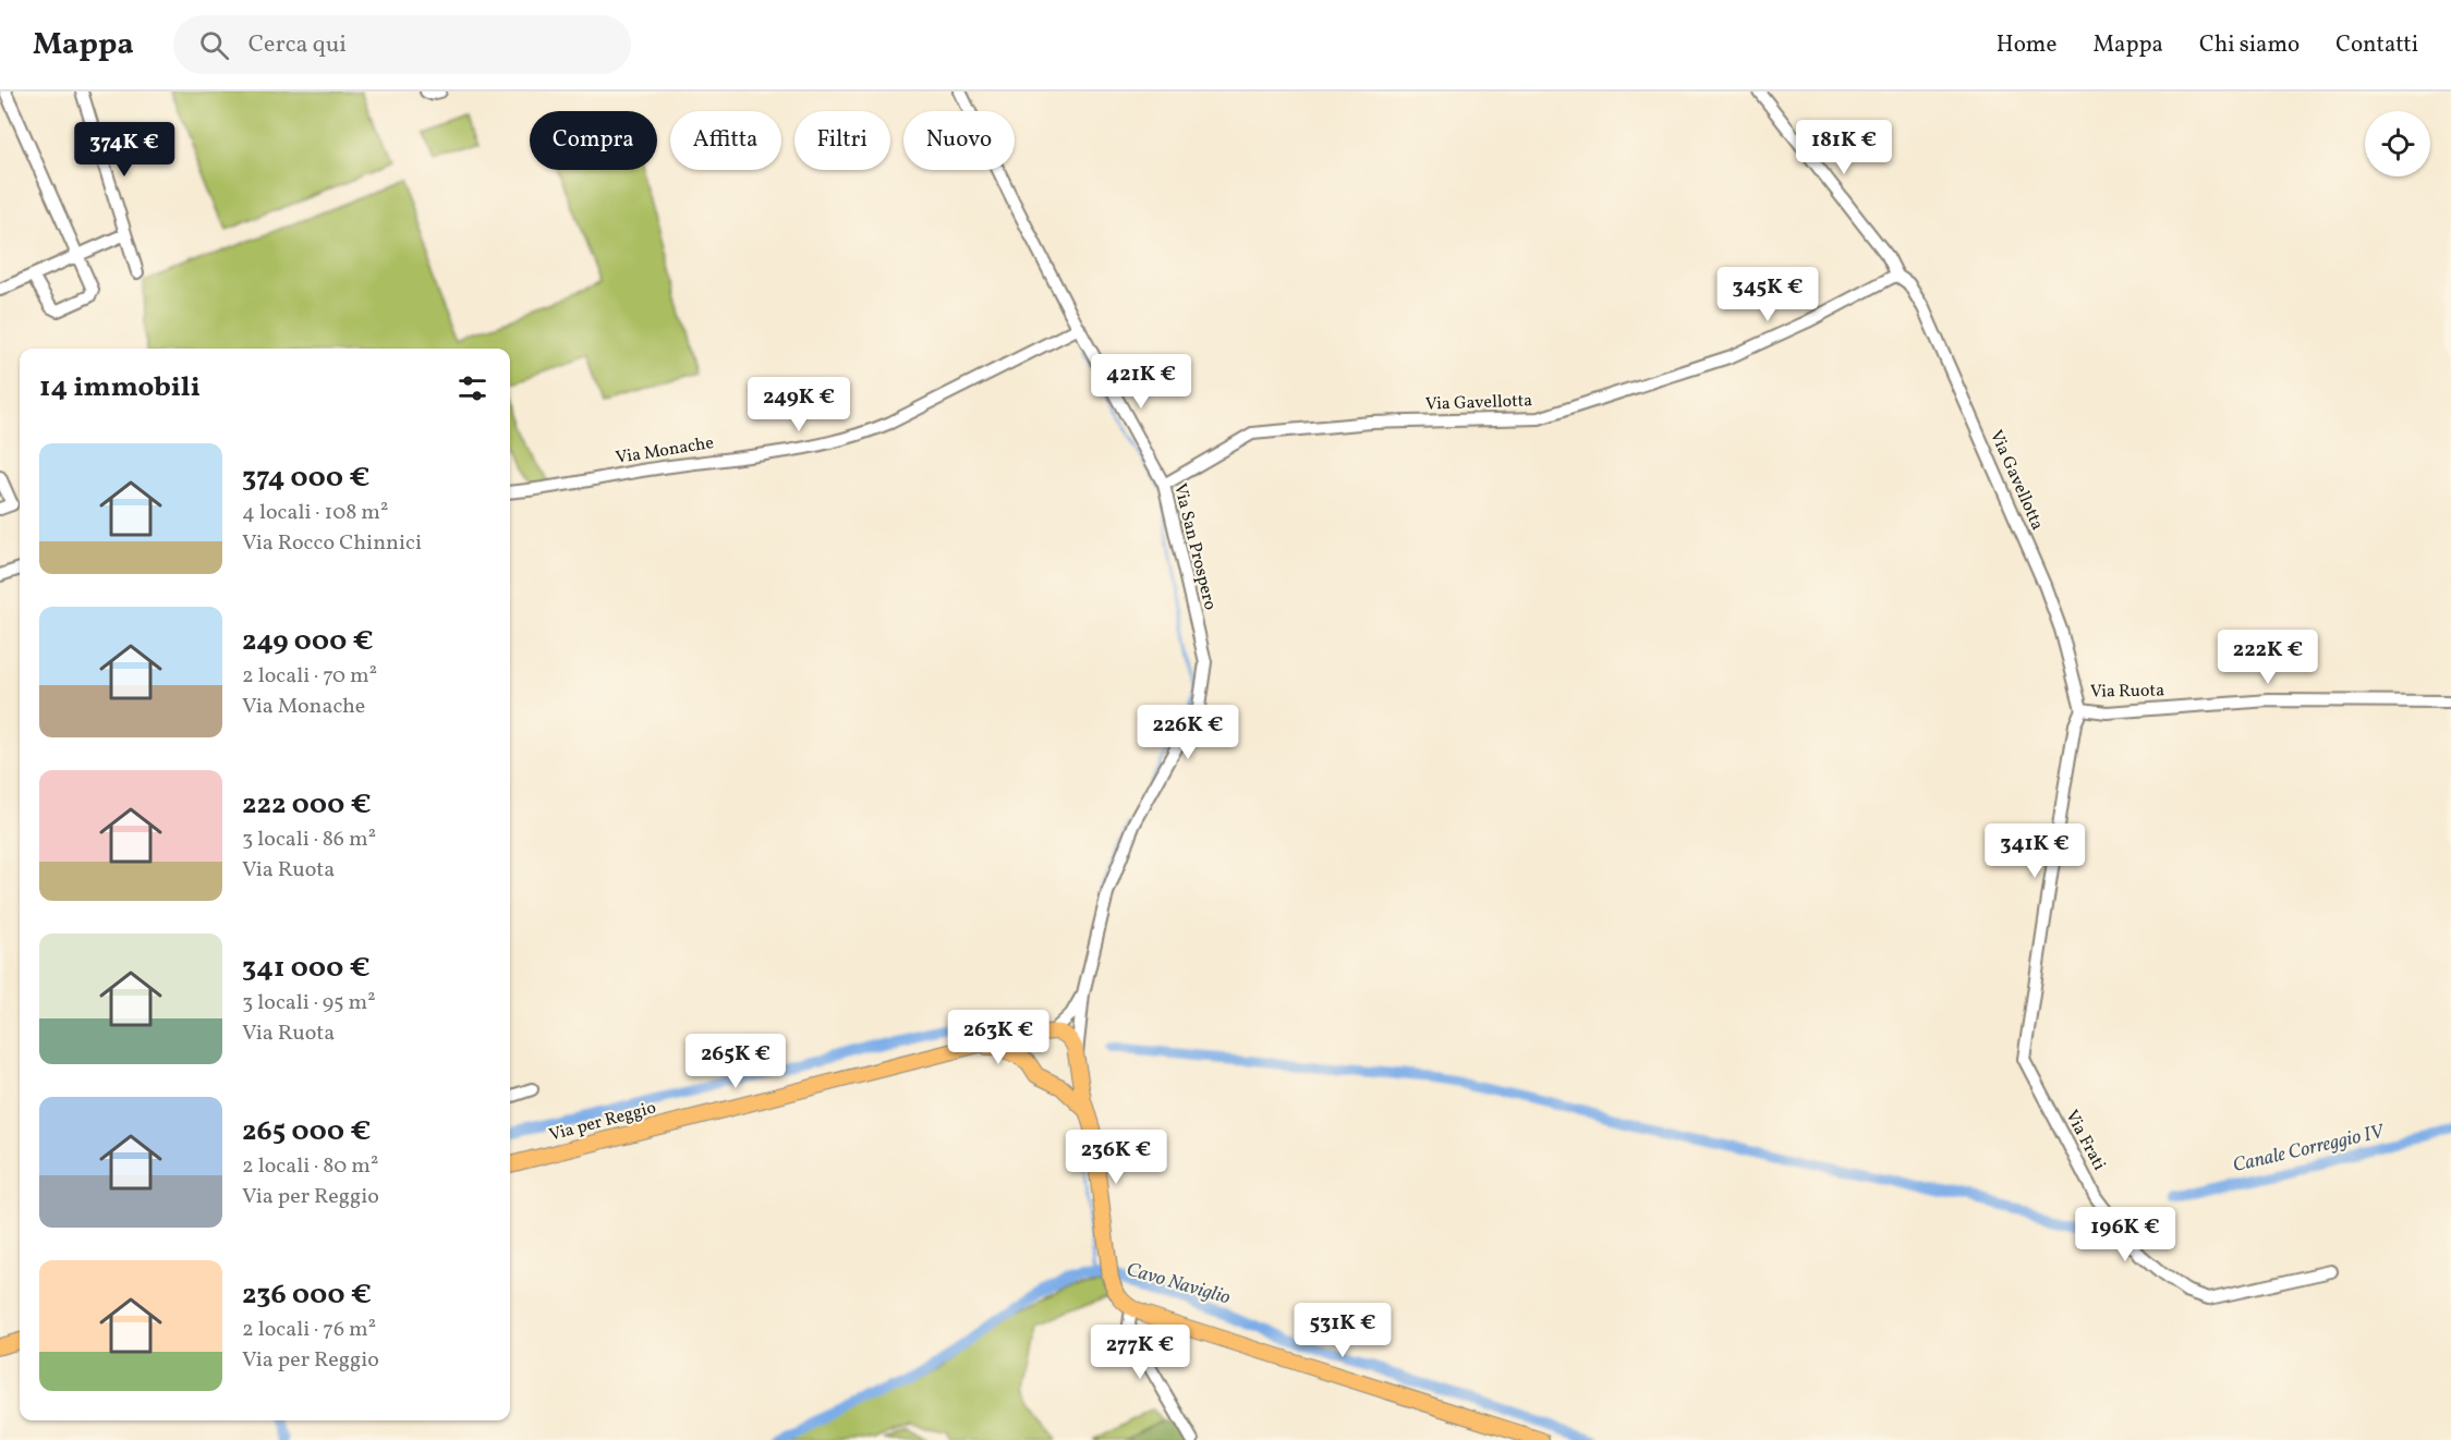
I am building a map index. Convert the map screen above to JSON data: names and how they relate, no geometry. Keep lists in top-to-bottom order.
{
  "streets": {
    "main road": ["Via per Reggio"],
    "street": [
      "Via Gavellotta",
      "Via Monache",
      "Via San Prospero",
      "Via Ruota",
      "Via Frati"
    ]
  },
  "crossings": [
    ["Via Gavellotta", "Via San Prospero"],
    ["Via Gavellotta", "Via Ruota"],
    ["Via Monache", "Via San Prospero"],
    ["Via San Prospero", "Via per Reggio"],
    ["Via Ruota", "Via Frati"]
  ],
  "water": ["Canale Correggio IV", "Cavo Naviglio"],
  "page": {
    "header": "Mappa",
    "search": "Cerca qui",
    "nav": [
      "Home",
      "Mappa",
      "Chi siamo",
      "Contatti"
    ],
    "chip": [
      "Compra",
      "Affitta",
      "Filtri",
      "Nuovo"
    ],
    "price": [
      "181K €",
      "374K €",
      "345K €",
      "421K €",
      "249K €",
      "222K €",
      "226K €",
      "341K €",
      "263K €",
      "265K €",
      "236K €",
      "196K €",
      "531K €",
      "277K €"
    ],
    "heading": "14 immobili",
    "list": [
      {
        "name": "374 000 €",
        "note": "4 locali · 108 m² · Via Rocco Chinnici"
      },
      {
        "name": "249 000 €",
        "note": "2 locali · 70 m² · Via Monache"
      },
      {
        "name": "222 000 €",
        "note": "3 locali · 86 m² · Via Ruota"
      },
      {
        "name": "341 000 €",
        "note": "3 locali · 95 m² · Via Ruota"
      },
      {
        "name": "265 000 €",
        "note": "2 locali · 80 m² · Via per Reggio"
      },
      {
        "name": "236 000 €",
        "note": "2 locali · 76 m² · Via per Reggio"
      }
    ]
  }
}
